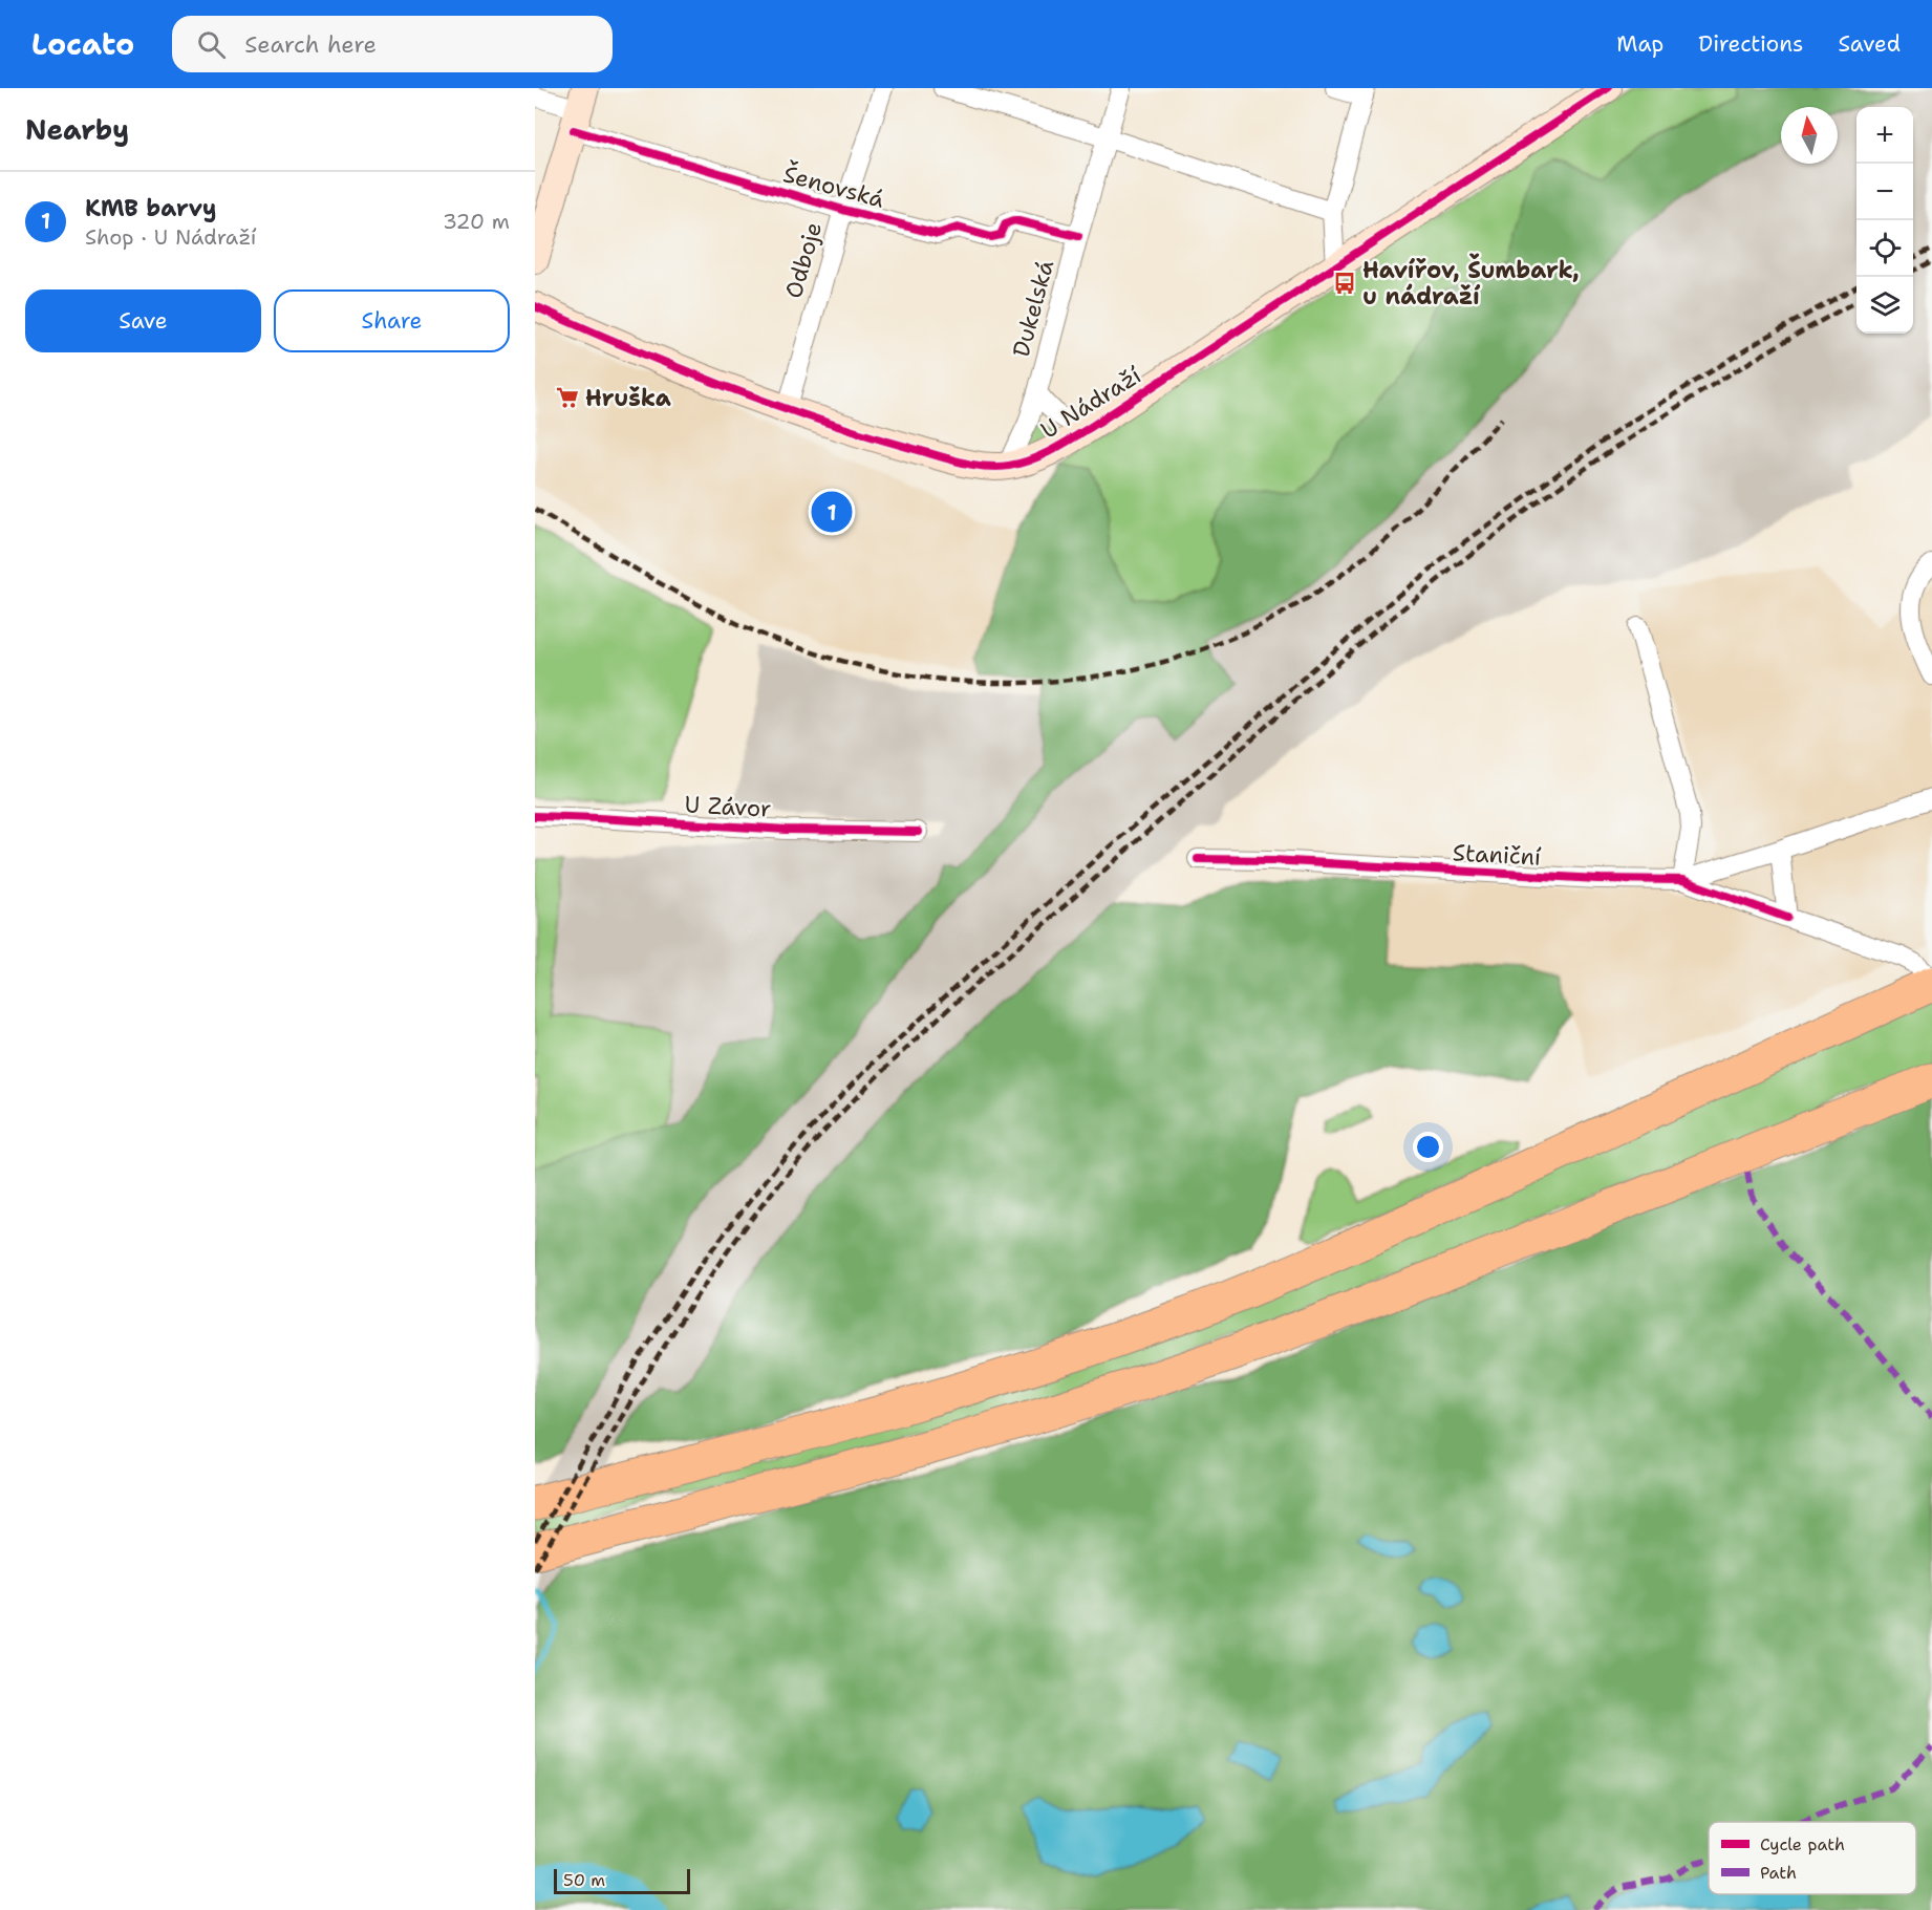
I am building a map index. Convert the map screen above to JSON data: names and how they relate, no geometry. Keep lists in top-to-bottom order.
{
  "streets": {
    "street": [
      "Šenovská",
      "Odboje",
      "Dukelská",
      "U Nádraží",
      "U Závor",
      "Staniční"
    ]
  },
  "crossings": [
    ["Šenovská", "Odboje"],
    ["Šenovská", "Dukelská"],
    ["Odboje", "U Nádraží"],
    ["Dukelská", "U Nádraží"]
  ],
  "places": {
    "bus stop": ["Havířov, Šumbark, u nádraží"],
    "supermarket": ["Hruška"]
  },
  "legend": ["Cycle path", "Path"],
  "scale_bar": "50 m",
  "north": "top",
  "page": {
    "header": "Locato",
    "search": "Search here",
    "nav": ["Map", "Directions", "Saved"],
    "heading": "Nearby",
    "map_buttons": ["+", "−"],
    "list": [
      {
        "mark": "1",
        "name": "KMB barvy",
        "note": "Shop · U Nádraží",
        "value": "320 m"
      }
    ],
    "buttons": ["Save", "Share"],
    "pins": "1",
    "scale": "50 m"
  }
}
